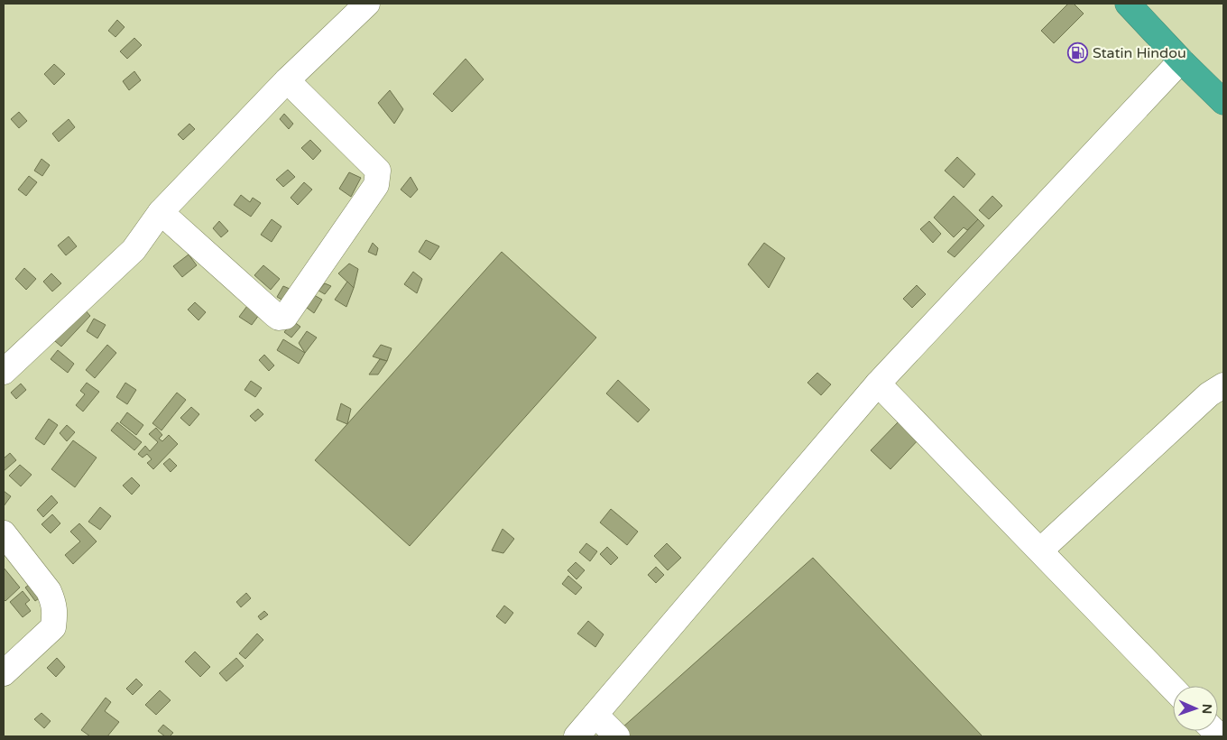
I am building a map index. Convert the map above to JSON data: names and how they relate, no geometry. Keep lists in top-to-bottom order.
{
  "places": {
    "fuel station": ["Statin Hindou"]
  },
  "north": "right"
}
